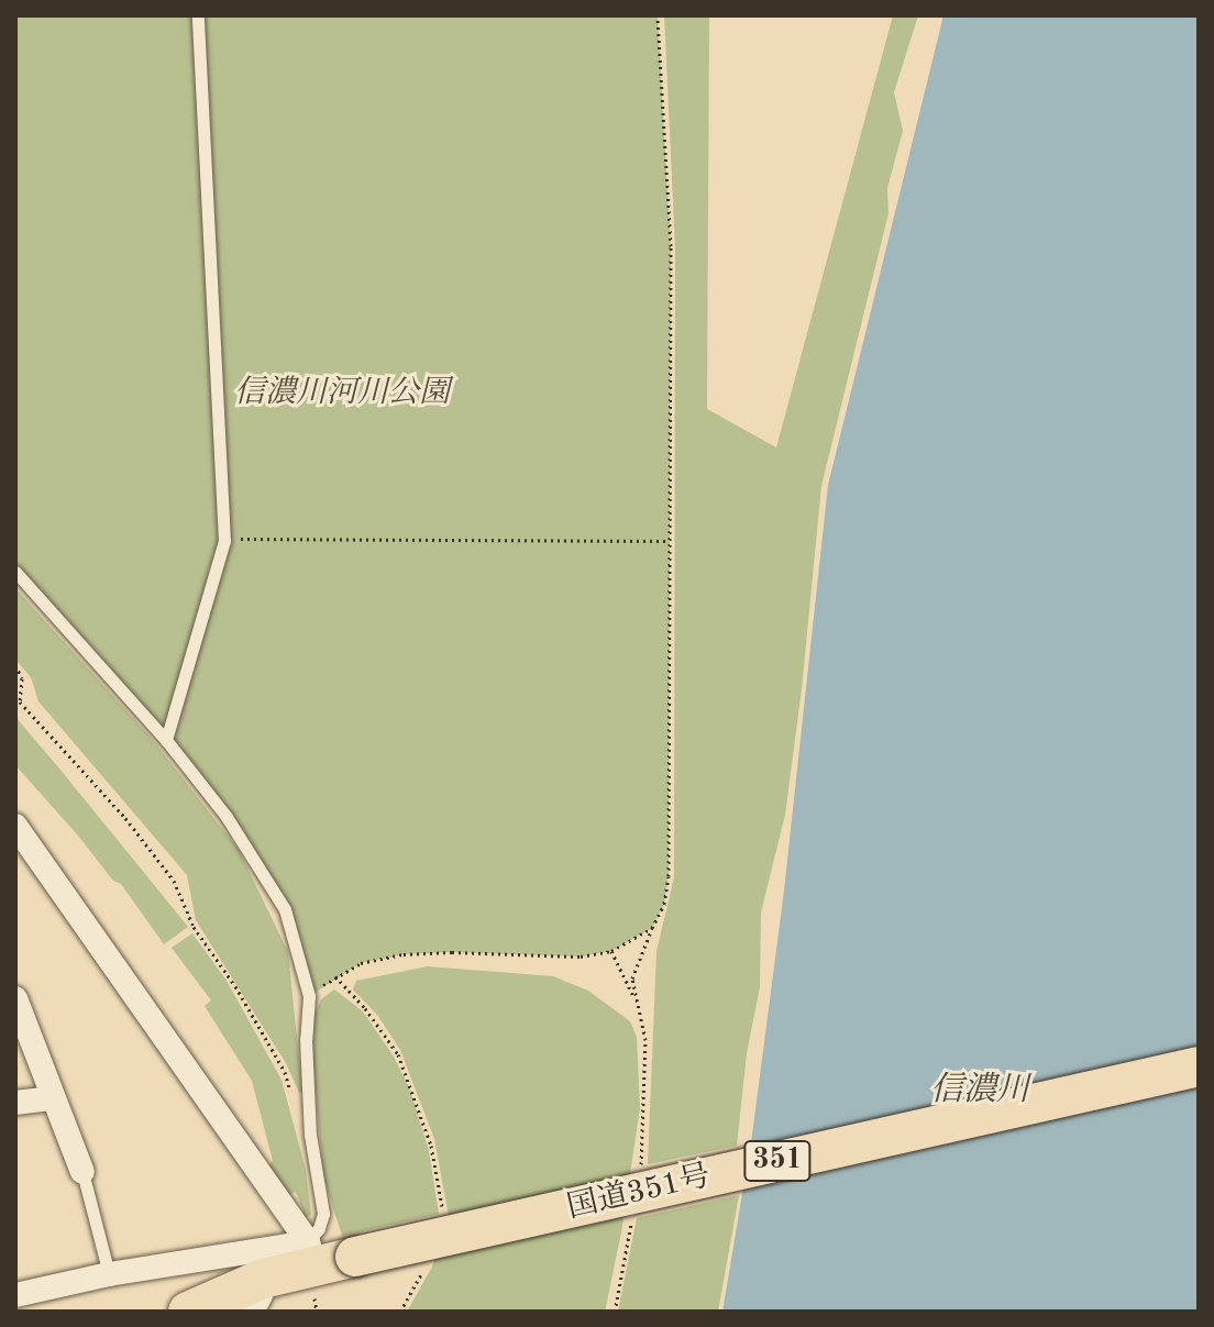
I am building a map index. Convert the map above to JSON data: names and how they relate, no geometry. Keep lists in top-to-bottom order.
{
  "streets": {
    "highway": ["351", "国道351号"]
  },
  "water": ["信濃川"],
  "parks": ["信濃川河川公園"]
}
